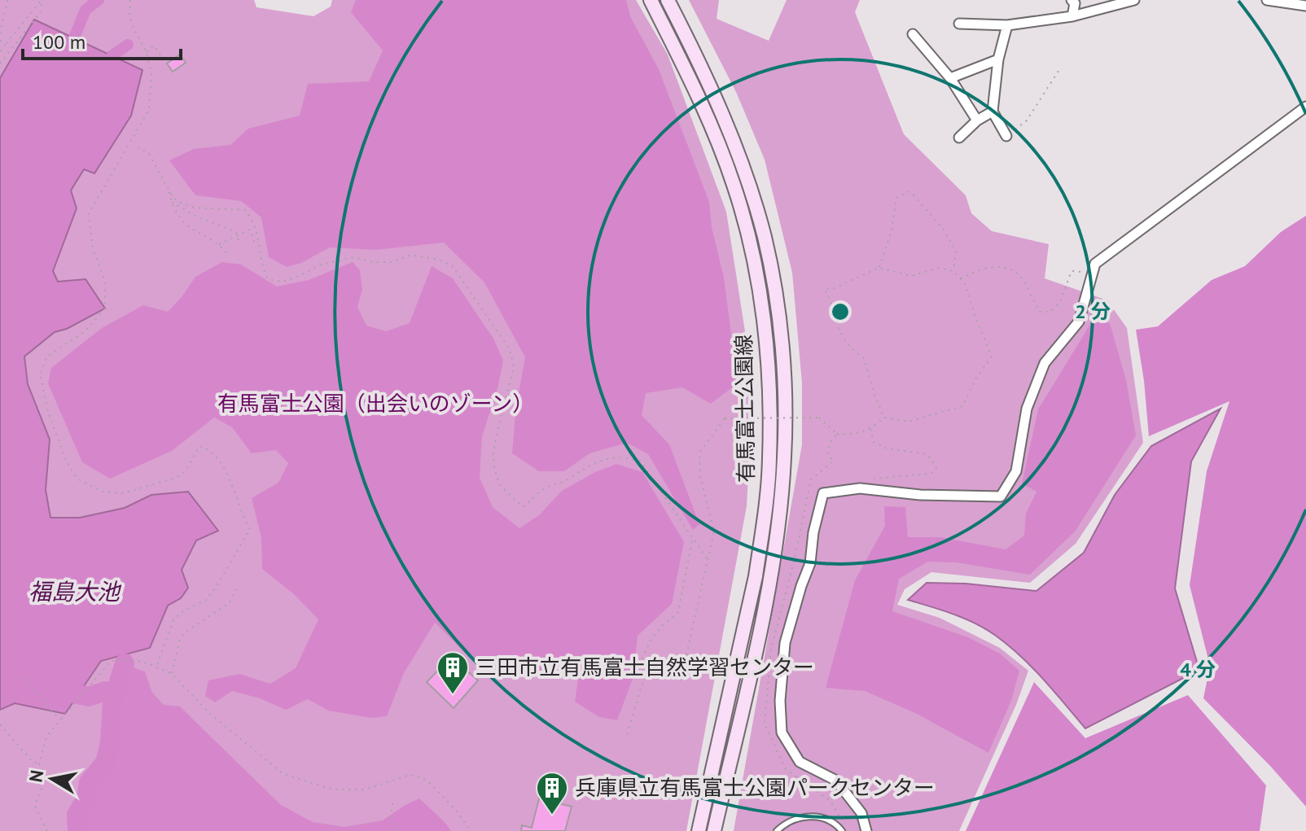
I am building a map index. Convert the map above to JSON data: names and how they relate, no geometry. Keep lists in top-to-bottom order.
{
  "streets": {
    "main road": ["有馬富士公園線"]
  },
  "water": ["福島大池"],
  "parks": ["有馬富士公園（出会いのゾーン）"],
  "places": {
    "building": ["三田市立有馬富士自然学習センター", "兵庫県立有馬富士公園パークセンター"]
  },
  "scale_bar": "100 m",
  "north": "left",
  "rings": ["2 分", "4 分"]
}
